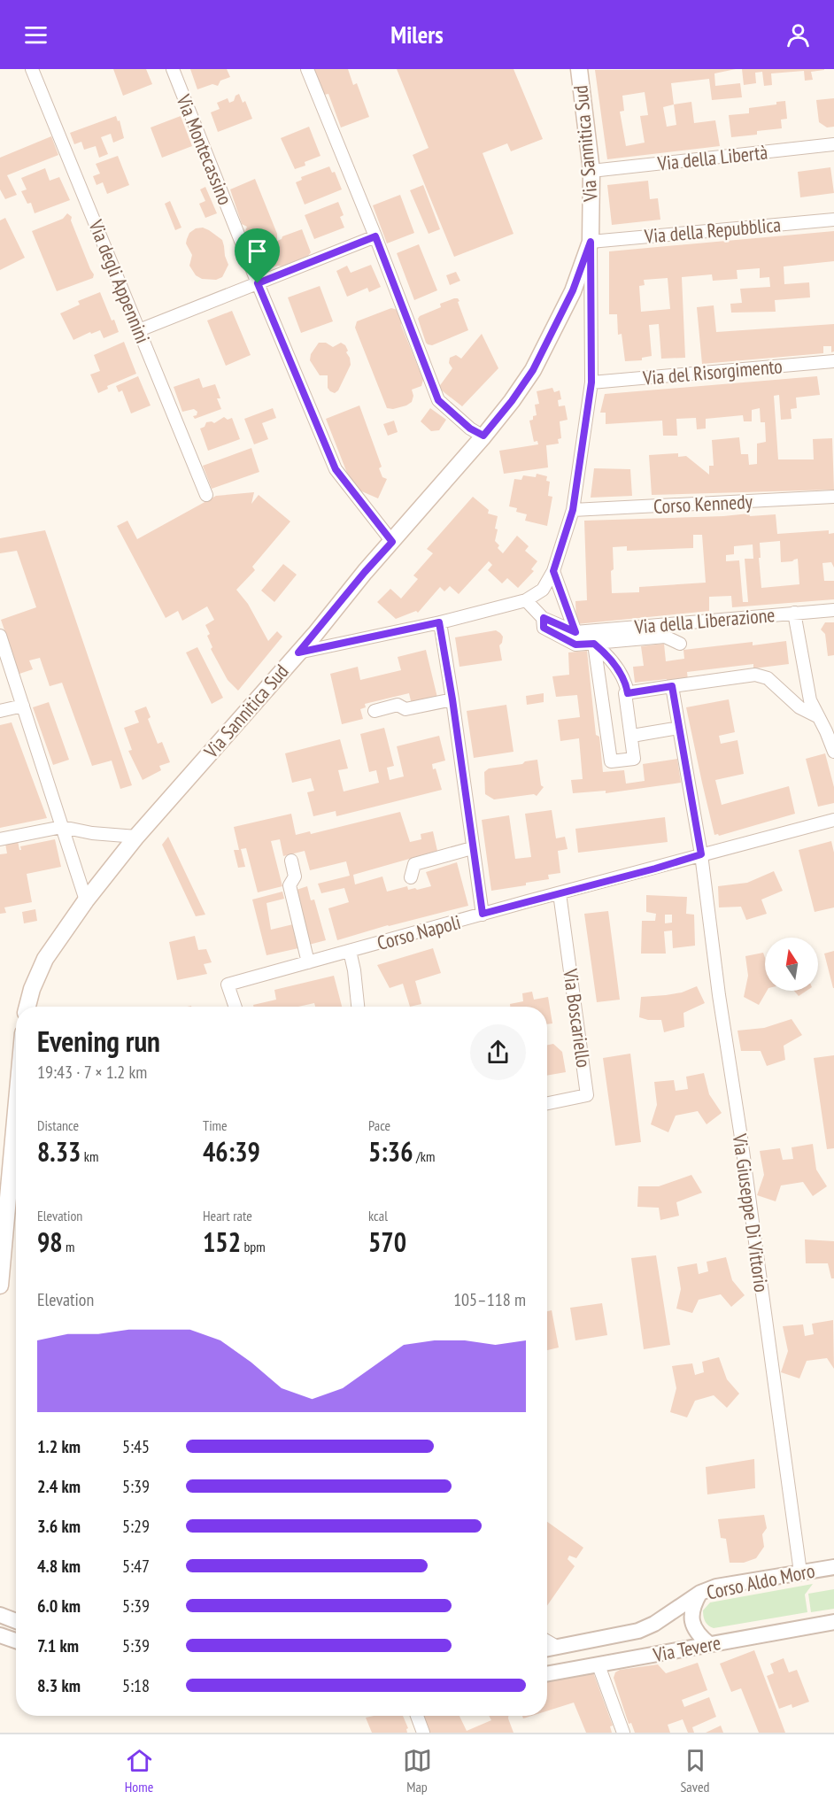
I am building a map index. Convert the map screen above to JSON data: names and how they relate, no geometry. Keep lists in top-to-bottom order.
{
  "streets": {
    "main road": ["Via Sannitica Sud"],
    "street": [
      "Via Montecassino",
      "Via della Libertà",
      "Via della Repubblica",
      "Via degli Appennini",
      "Via del Risorgimento",
      "Corso Kennedy",
      "Via della Liberazione",
      "Corso Napoli",
      "Via Boscariello",
      "Via Giuseppe Di Vittorio",
      "Corso Aldo Moro",
      "Via Tevere"
    ]
  },
  "crossings": [
    ["Via Sannitica Sud", "Via Montecassino"],
    ["Via Sannitica Sud", "Via della Libertà"],
    ["Via Sannitica Sud", "Via della Repubblica"],
    ["Corso Napoli", "Via Boscariello"],
    ["Corso Napoli", "Via Giuseppe Di Vittorio"],
    ["Via Giuseppe Di Vittorio", "Corso Aldo Moro"]
  ],
  "north": "top",
  "page": {
    "header": "Milers",
    "heading": ["Evening run", "19:43 · 7 × 1.2 km"],
    "stats": [
      ["Distance", "8.33 km"],
      ["Time", "46:39"],
      ["Pace", "5:36 /km"],
      ["Elevation", "98 m"],
      ["Heart rate", "152 bpm"],
      ["kcal", "570"]
    ],
    "chart": ["Elevation", "105–118 m"],
    "list": [
      {
        "name": "1.2 km",
        "note": "5:45"
      },
      {
        "name": "2.4 km",
        "note": "5:39"
      },
      {
        "name": "3.6 km",
        "note": "5:29"
      },
      {
        "name": "4.8 km",
        "note": "5:47"
      },
      {
        "name": "6.0 km",
        "note": "5:39"
      },
      {
        "name": "7.1 km",
        "note": "5:39"
      },
      {
        "name": "8.3 km",
        "note": "5:18"
      }
    ],
    "tabs": ["Home", "Map", "Saved"]
  }
}
